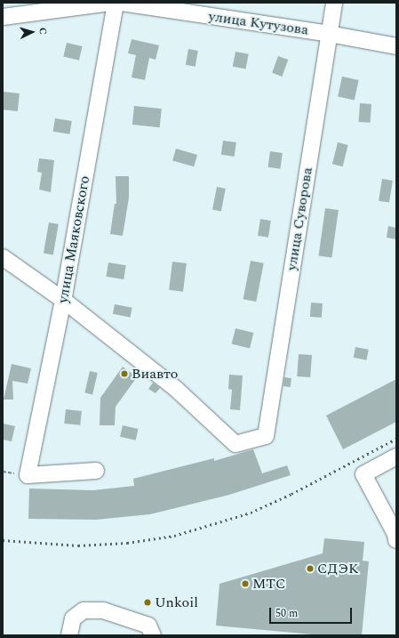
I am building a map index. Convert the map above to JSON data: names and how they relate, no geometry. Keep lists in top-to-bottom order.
{
  "streets": {
    "street": ["улица Кутузова", "улица Суворова", "улица Маяковского"]
  },
  "crossings": [
    ["улица Кутузова", "улица Суворова"],
    ["улица Суворова", "улица Маяковского"]
  ],
  "places": [
    "Виавто",
    "СДЭК",
    "МТС",
    "Unkoil"
  ],
  "scale_bar": "50 m",
  "north": "right"
}
